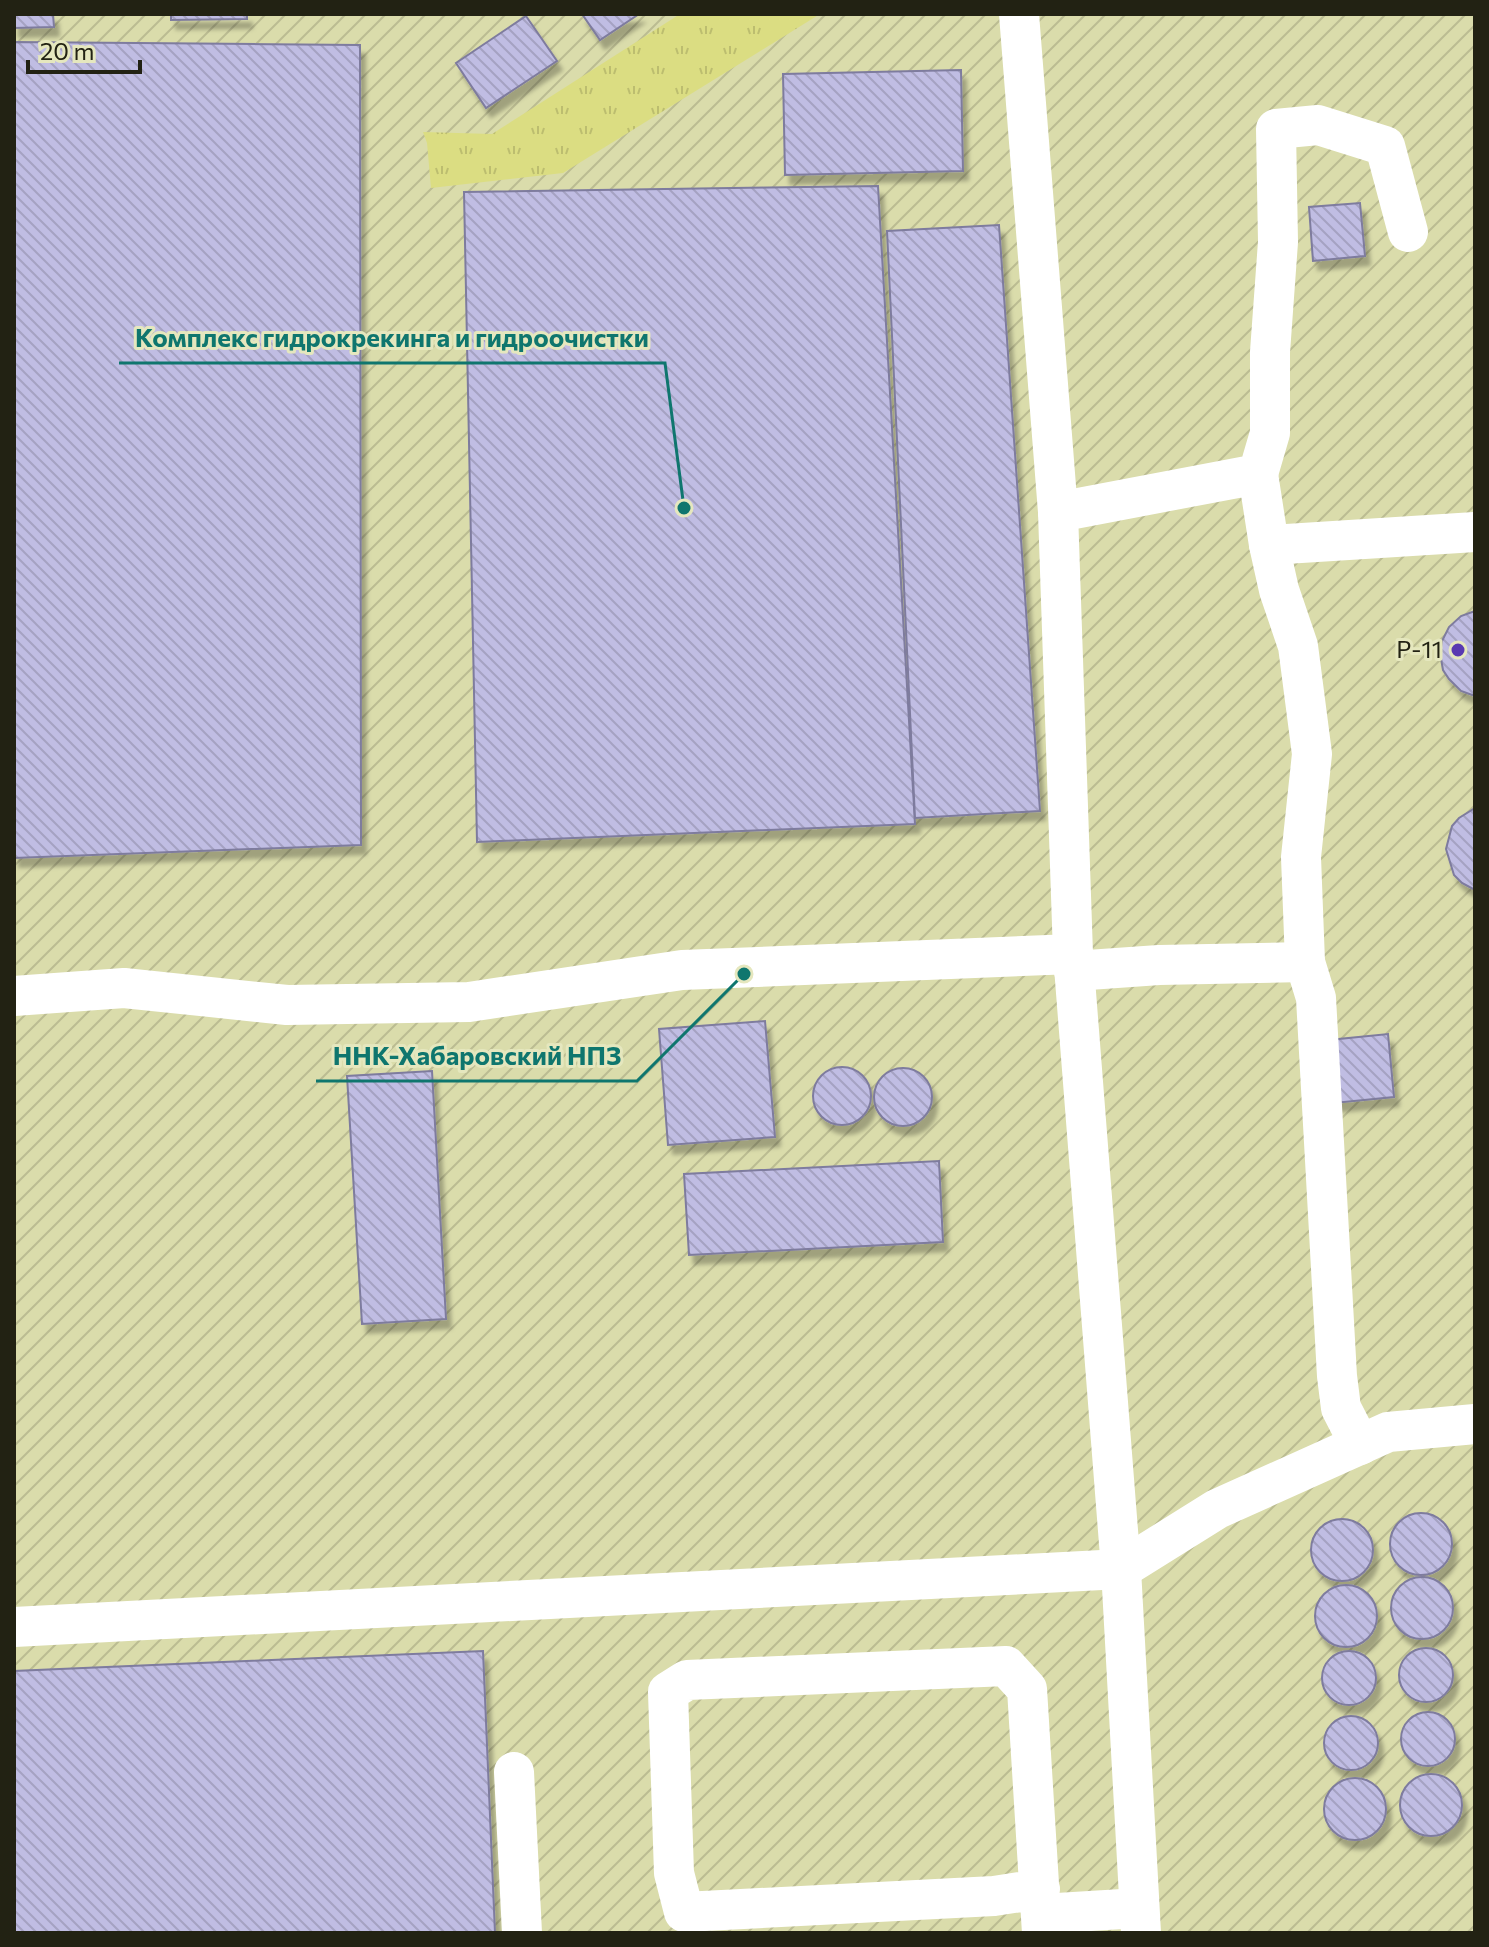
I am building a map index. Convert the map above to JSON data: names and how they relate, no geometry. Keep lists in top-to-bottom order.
{
  "places": ["Комплекс гидрокрекинга и гидроочистки", "Р-11", "ННК-Хабаровский НПЗ"],
  "scale_bar": "20 m"
}
